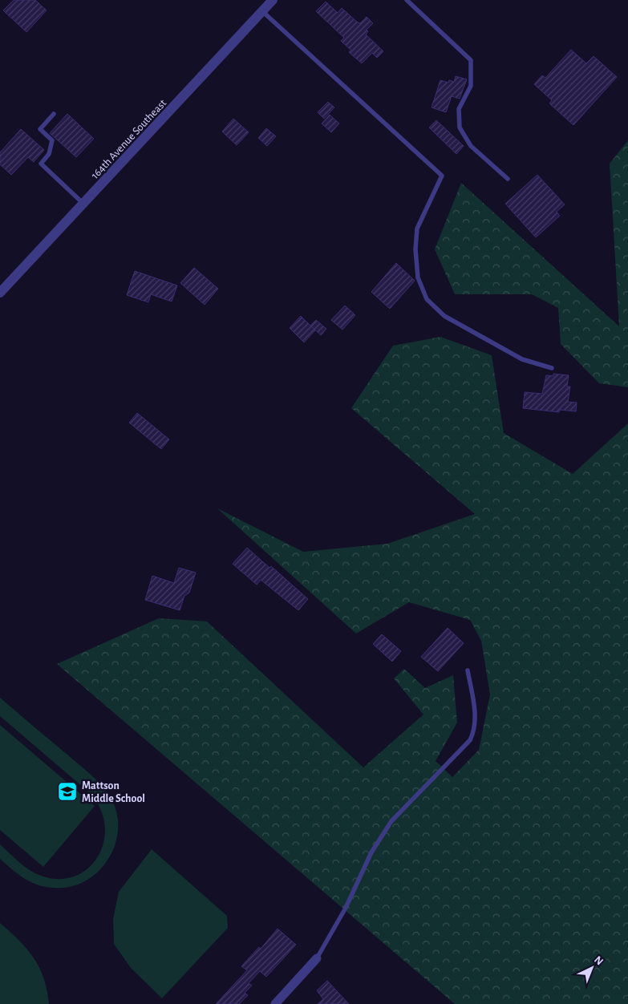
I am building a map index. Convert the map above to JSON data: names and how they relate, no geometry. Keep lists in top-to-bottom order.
{
  "streets": {
    "street": ["164th Avenue Southeast"]
  },
  "places": {
    "school or university": ["Mattson Middle School"]
  },
  "north": "top right"
}
